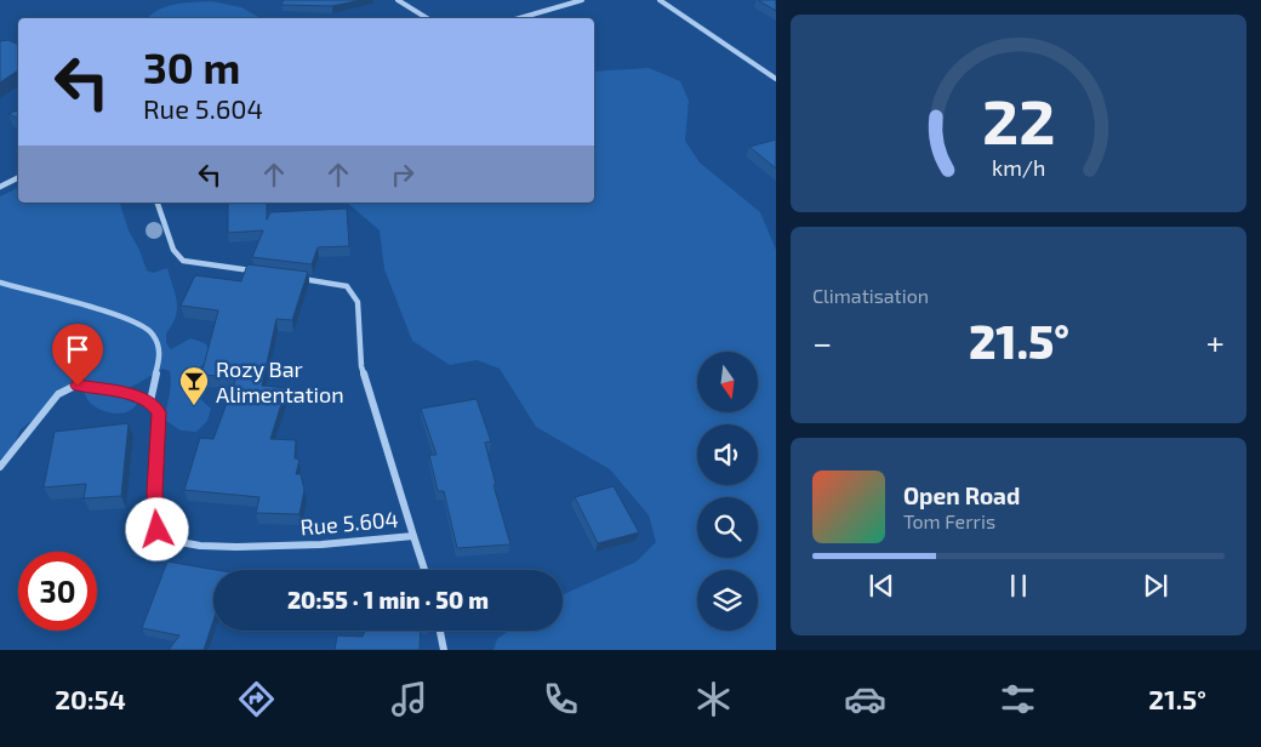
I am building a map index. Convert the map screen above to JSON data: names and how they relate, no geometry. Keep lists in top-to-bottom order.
{
  "streets": {
    "street": ["Rue 5.604"]
  },
  "places": {
    "bar": ["Rozy Bar Alimentation"]
  },
  "north": "bottom",
  "page": {
    "turn": ["30 m", "Rue 5.604"],
    "tile": "Climatisation",
    "heat": ["−", "21.5°", "+"],
    "song": ["Open Road", "Tom Ferris"],
    "limit": "30",
    "trip": "20:55 · 1 min · 50 m",
    "tabs": ["20:54", "21.5°"],
    "gauge": ["22", "km/h"]
  }
}
